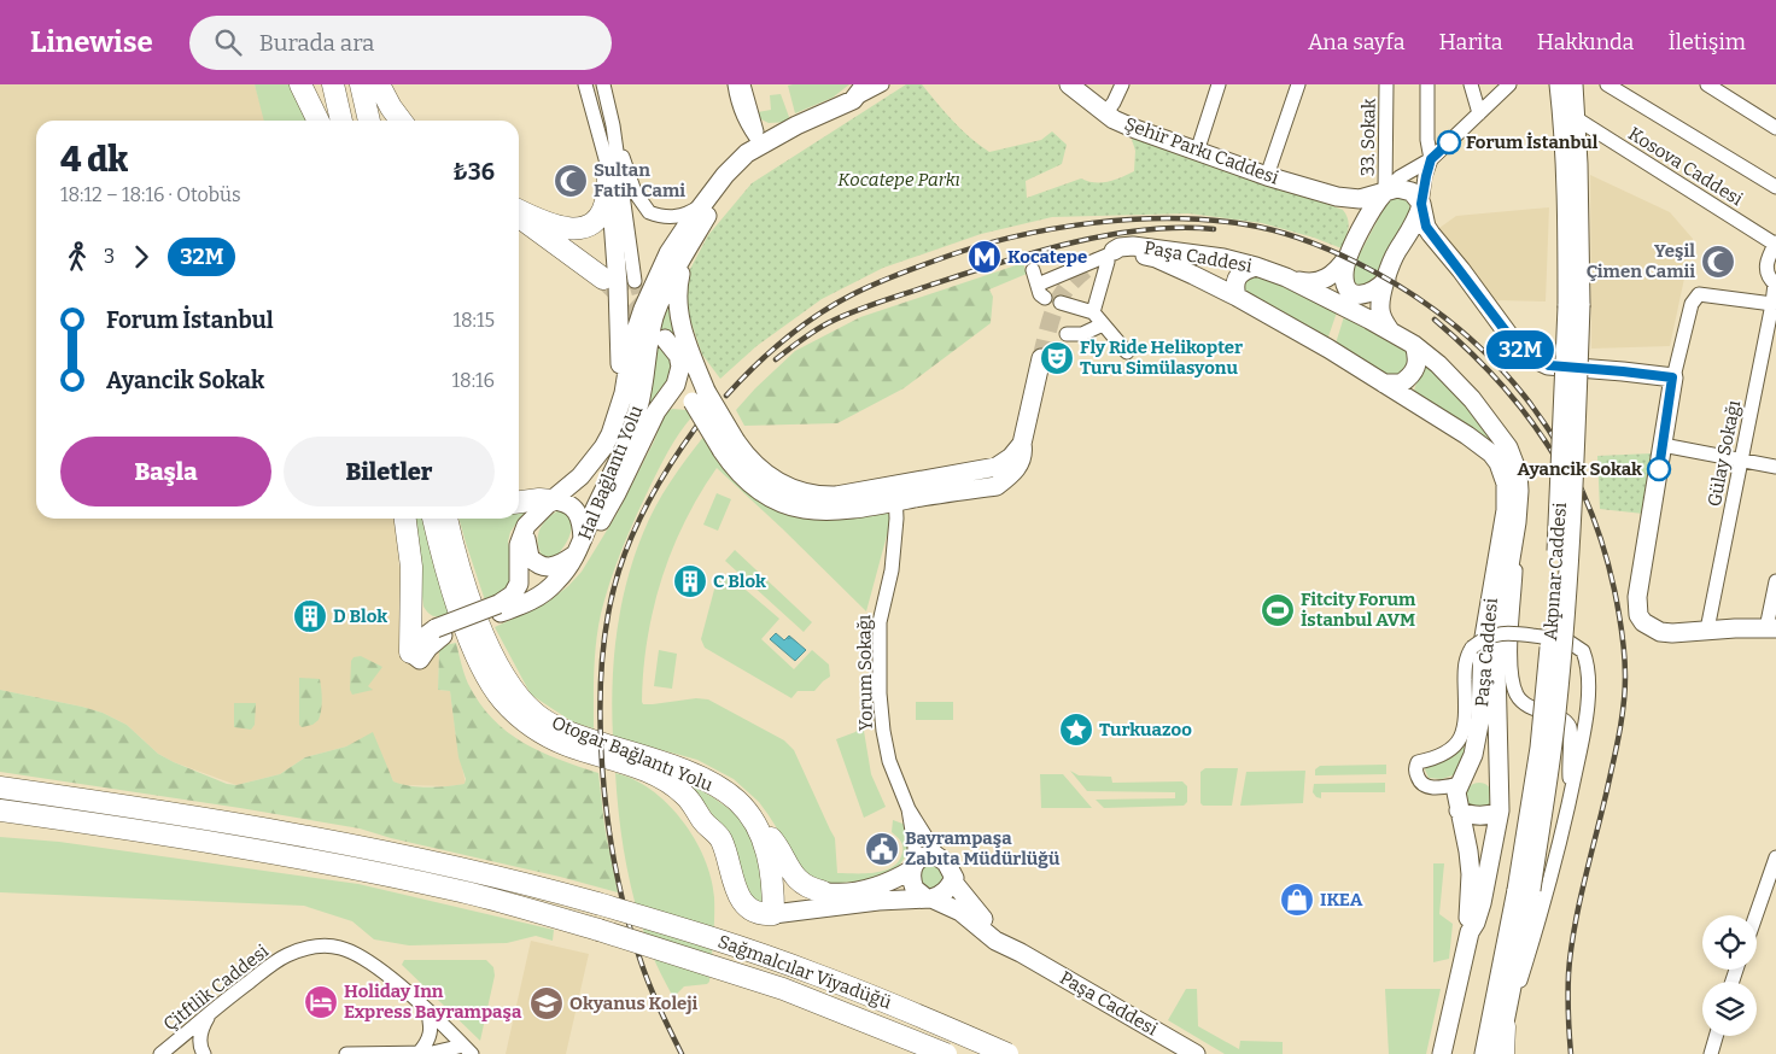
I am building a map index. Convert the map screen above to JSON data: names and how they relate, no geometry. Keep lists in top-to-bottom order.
{
  "streets": {
    "highway": ["Otogar Bağlantı Yolu", "Sağmalcılar Viyadüğü"],
    "main road": [
      "Şehir Parkı Caddesi",
      "Paşa Caddesi",
      "Hal Bağlantı Yolu",
      "Akpınar Caddesi"
    ],
    "street": [
      "33. Sokak",
      "Kosova Caddesi",
      "Gülay Sokağı",
      "Yorum Sokağı",
      "Çitftlik Caddesi"
    ]
  },
  "crossings": [
    ["33. Sokak", "Şehir Parkı Caddesi"],
    ["Kosova Caddesi", "Akpınar Caddesi"],
    ["Paşa Caddesi", "Yorum Sokağı"]
  ],
  "parks": ["Kocatepe Parkı"],
  "places": {
    "other": ["Forum İstanbul", "Ayancik Sokak"],
    "mosque": ["Sultan Fatih Cami", "Yeşil Çimen Camii"],
    "metro station": ["Kocatepe"],
    "theatre": ["Fly Ride Helikopter Turu Simülasyonu"],
    "building": ["C Blok", "D Blok"],
    "sports": ["Fitcity Forum İstanbul AVM"],
    "place": ["Turkuazoo"],
    "public building": ["Bayrampaşa Zabıta Müdürlüğü"],
    "shop": ["IKEA"],
    "hotel": ["Holiday Inn Express Bayrampaşa"],
    "school or university": ["Okyanus Koleji"]
  },
  "lines": ["bus line 32M"],
  "page": {
    "header": "Linewise",
    "search": "Burada ara",
    "nav": [
      "Ana sayfa",
      "Harita",
      "Hakkında",
      "İletişim"
    ],
    "on_map": "32M",
    "heading": ["4 dk", "18:12 – 18:16 · Otobüs", "₺36"],
    "legs": ["3", "32M"],
    "list": [
      {
        "name": "Forum İstanbul",
        "value": "18:15"
      },
      {
        "name": "Ayancik Sokak",
        "value": "18:16"
      }
    ],
    "buttons": ["Başla", "Biletler"]
  }
}
